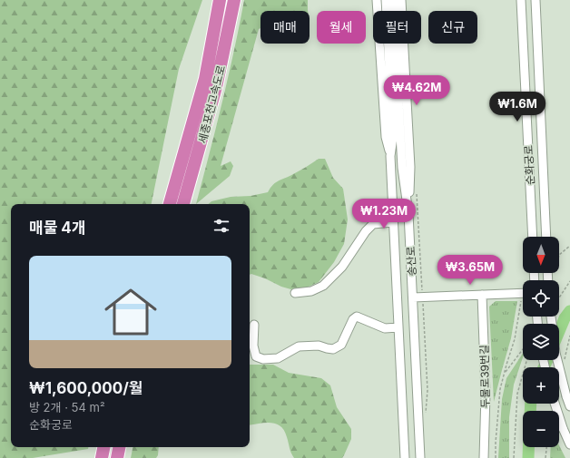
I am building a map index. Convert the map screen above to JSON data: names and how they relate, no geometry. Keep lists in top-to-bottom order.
{
  "streets": {
    "highway": ["세종포천고속도로"],
    "street": ["순화궁로", "송산로", "두물로39번길"]
  },
  "north": "bottom",
  "page": {
    "chip": [
      "매매",
      "월세",
      "필터",
      "신규"
    ],
    "price": [
      "₩4.62M",
      "₩1.6M",
      "₩1.23M",
      "₩3.65M"
    ],
    "heading": "매물 4개",
    "map_buttons": ["+", "−"],
    "list": [
      {
        "name": "₩1,600,000/월",
        "note": "방 2개 · 54 m² · 순화궁로"
      }
    ]
  }
}
